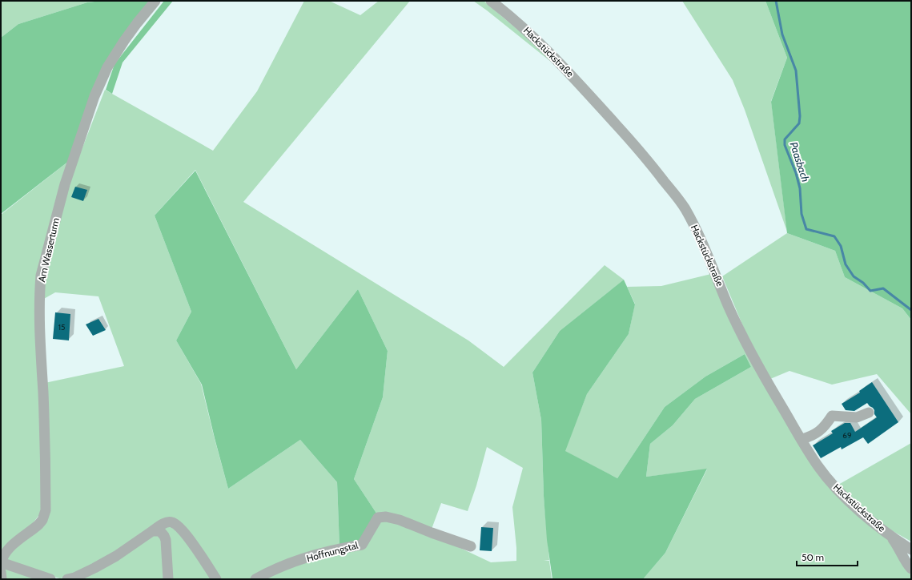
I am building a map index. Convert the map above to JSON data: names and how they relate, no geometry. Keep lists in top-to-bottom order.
{
  "streets": {
    "street": ["Hackstückstraße", "Am Wasserturm", "Hoffnungstal"]
  },
  "water": ["Paasbach"],
  "house_numbers": ["15", "69"],
  "scale_bar": "50 m"
}
